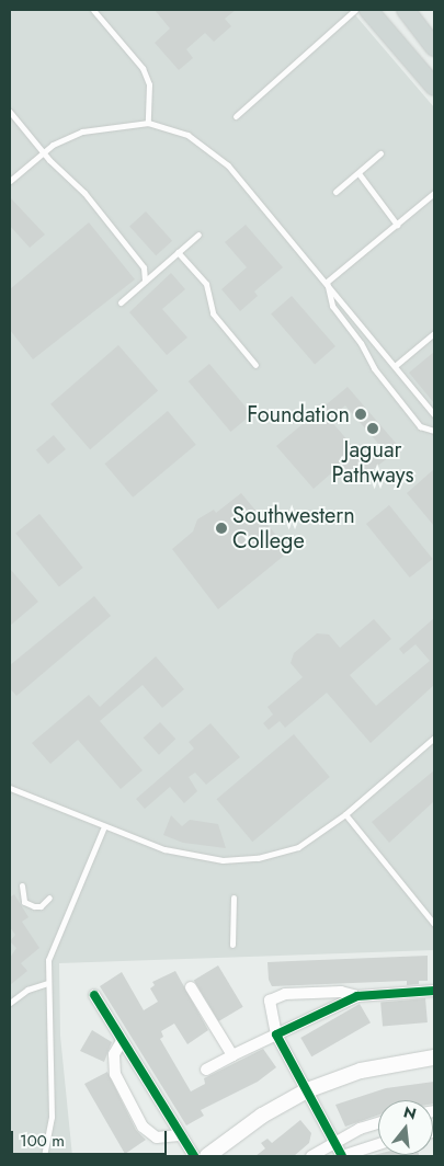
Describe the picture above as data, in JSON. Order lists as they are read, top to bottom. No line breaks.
{"places":["Foundation","Jaguar Pathways","Southwestern College"],"scale_bar":"100 m","north":"top"}
